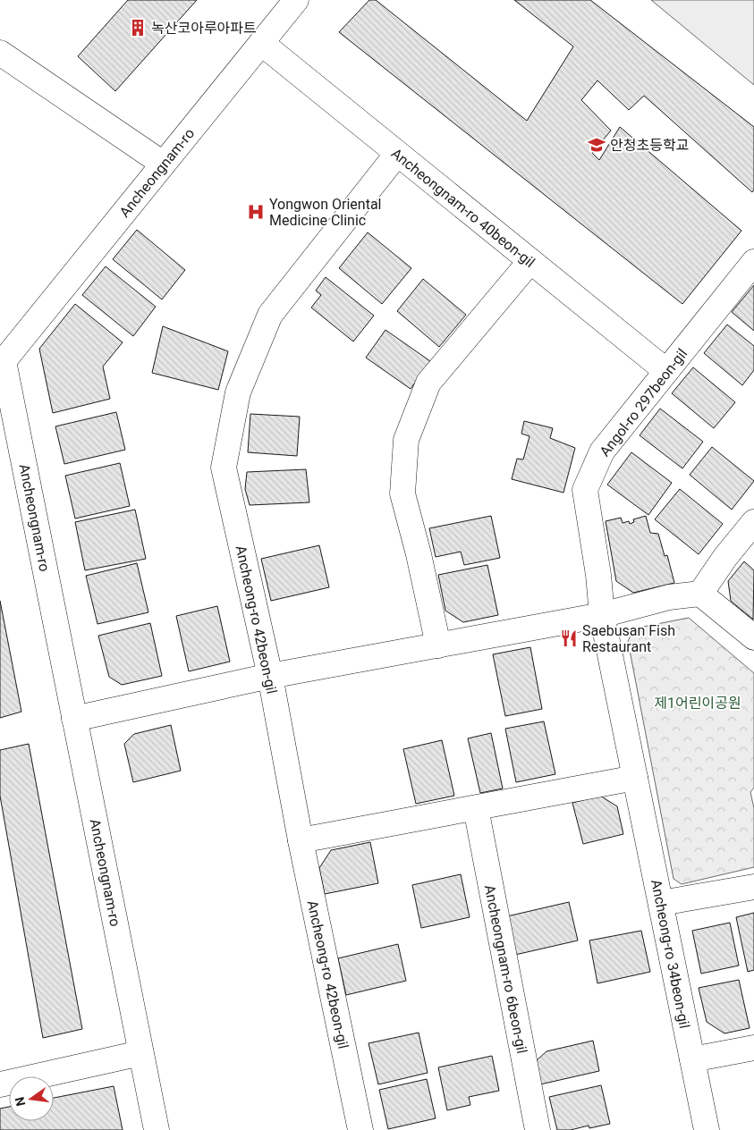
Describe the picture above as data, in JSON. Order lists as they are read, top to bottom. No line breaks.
{"streets":{"street":["Ancheongnam-ro","Ancheongnam-ro 40beon-gil","Angol-ro 297beon-gil","Ancheong-ro 42beon-gil","Ancheong-ro 34beon-gil","Ancheongnam-ro 6beon-gil"]},"crossings":[["Ancheongnam-ro","Ancheongnam-ro 40beon-gil"],["Ancheongnam-ro 40beon-gil","Angol-ro 297beon-gil"],["Ancheongnam-ro 40beon-gil","Ancheong-ro 42beon-gil"],["Angol-ro 297beon-gil","Ancheong-ro 34beon-gil"]],"parks":["제1어린이공원"],"places":{"building":["녹산코아루아파트"],"school or university":["안청초등학교"],"hospital":["Yongwon Oriental Medicine Clinic"],"restaurant":["Saebusan Fish Restaurant"]},"north":"left"}
